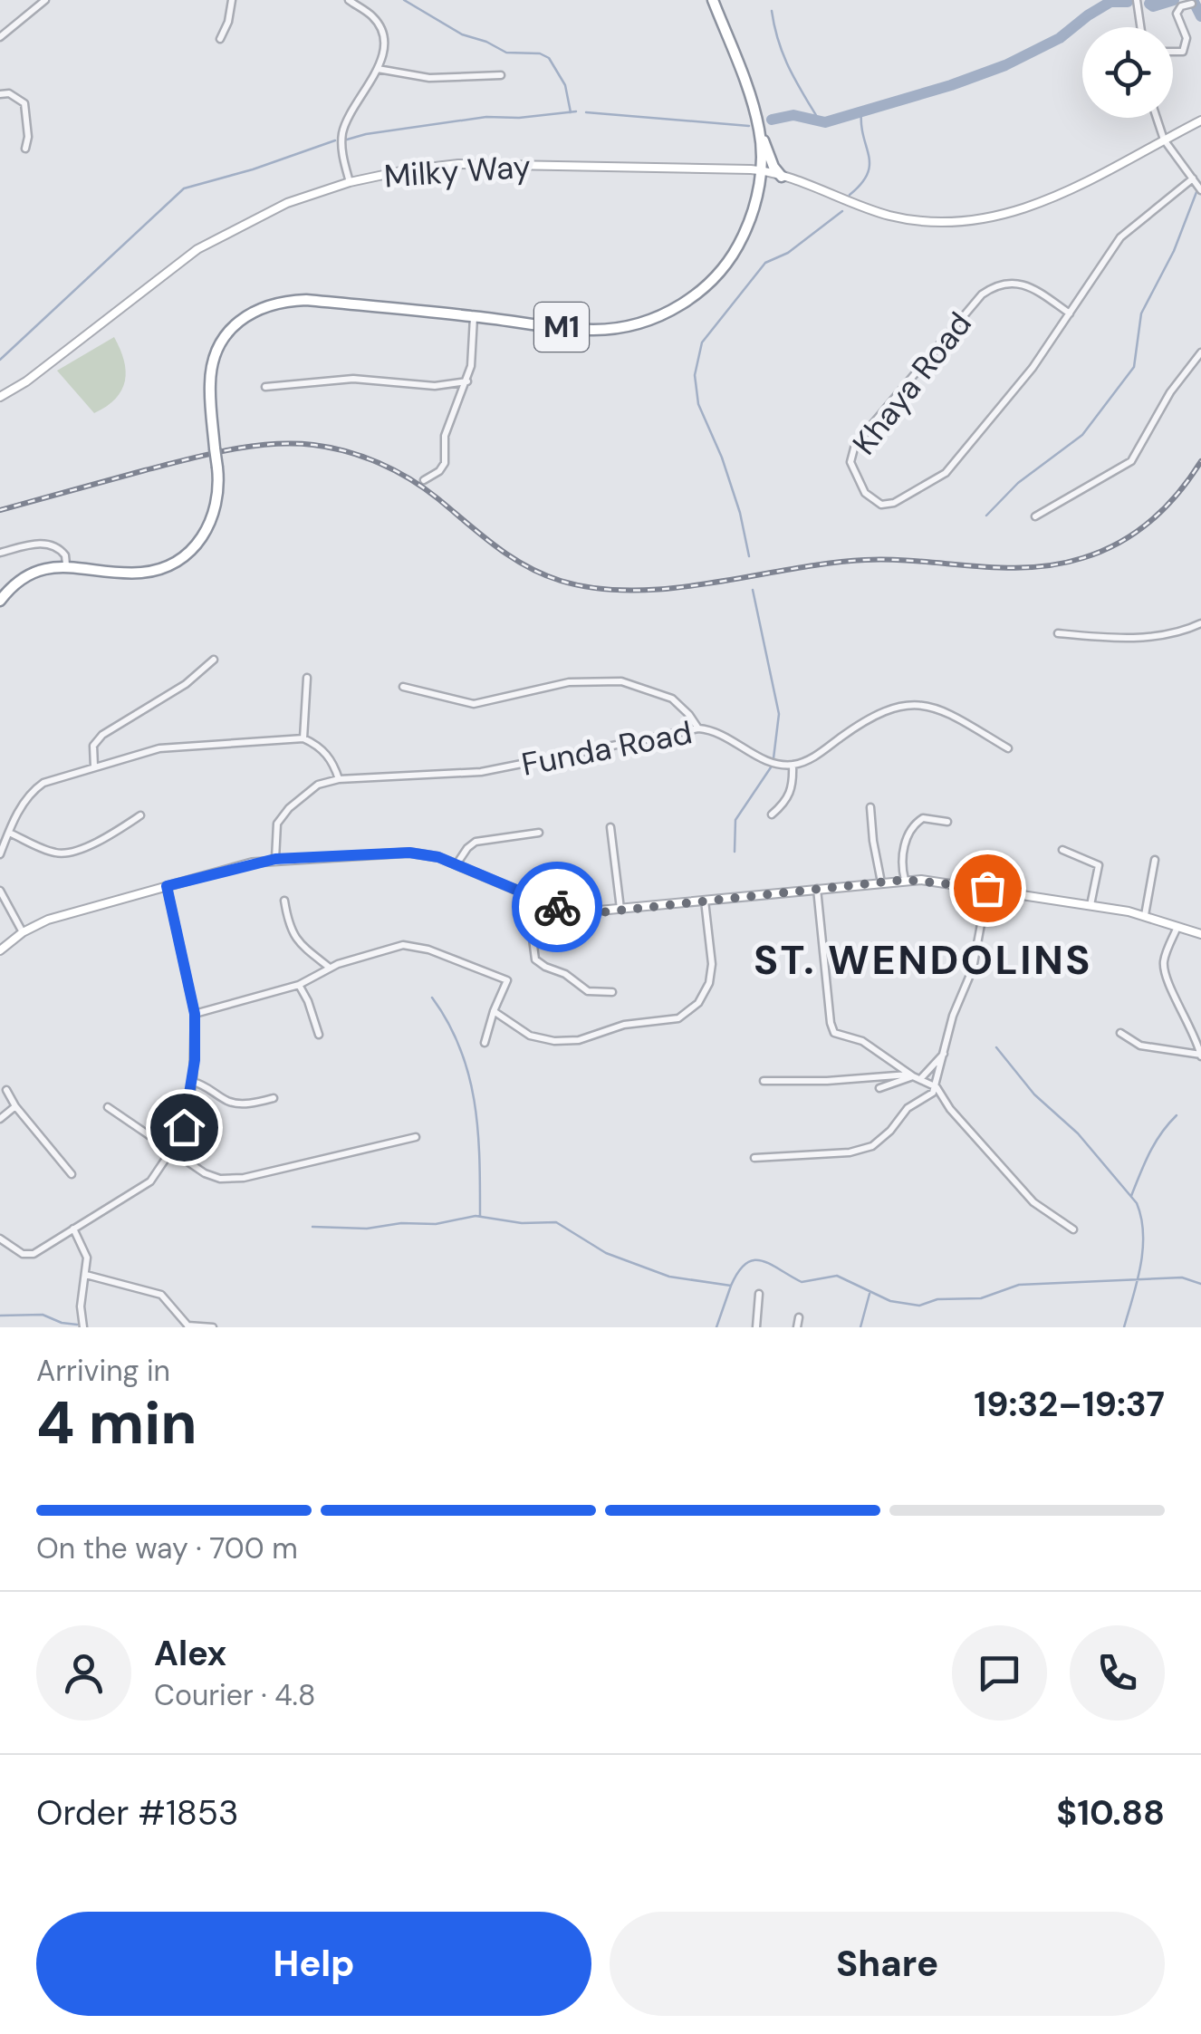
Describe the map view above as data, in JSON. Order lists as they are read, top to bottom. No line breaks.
{"streets":{"highway":["M1"],"street":["Milky Way","Khaya Road","Funda Road"]},"crossings":[["Milky Way","M1"]],"districts":["ST. WENDOLINS"],"page":{"heading":["4 min","Arriving in","19:32–19:37"],"panel":["Alex","Courier · 4.8","Order #1853","$10.88"],"bar":"On the way · 700 m","buttons":["Help","Share"]}}
